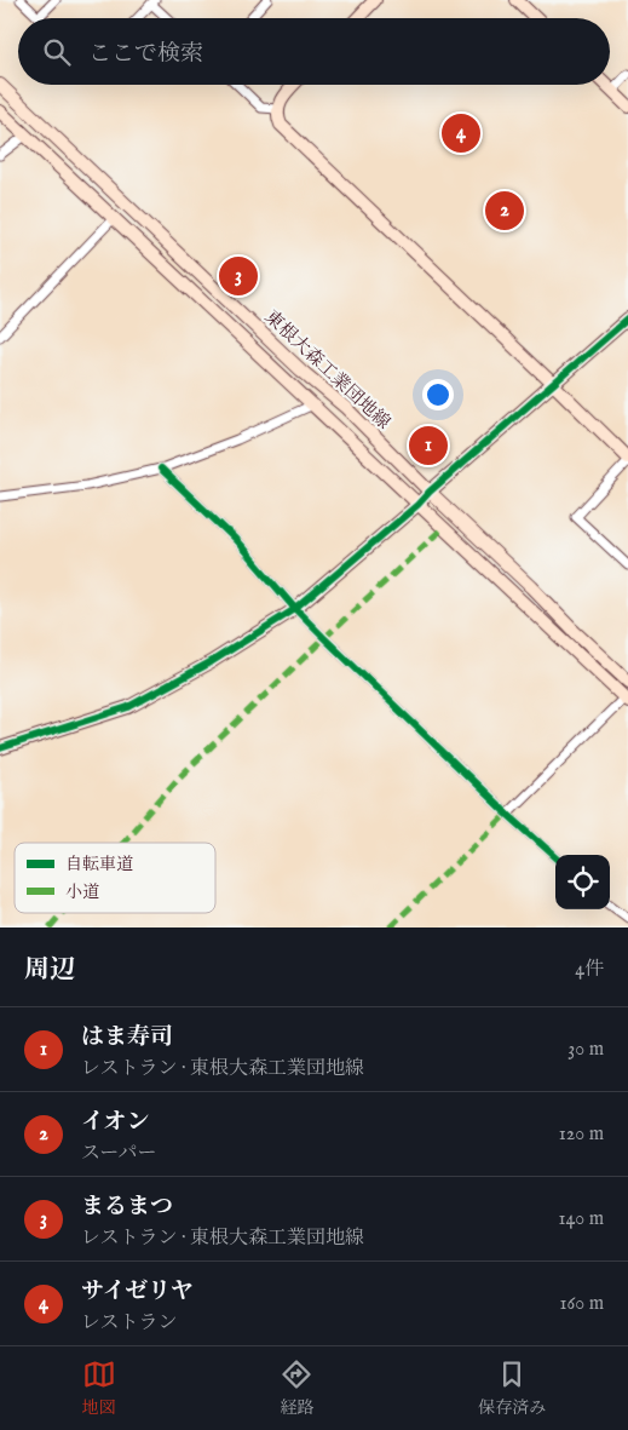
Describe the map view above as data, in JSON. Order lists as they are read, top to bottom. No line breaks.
{"streets":{"main road":["東根大森工業団地線"]},"legend":["自転車道","小道"],"page":{"search":"ここで検索","pins":["4","2","3","1"],"heading":["周辺","4件"],"list":[{"mark":"1","name":"はま寿司","note":"レストラン · 東根大森工業団地線","value":"30 m"},{"mark":"2","name":"イオン","note":"スーパー","value":"120 m"},{"mark":"3","name":"まるまつ","note":"レストラン · 東根大森工業団地線","value":"140 m"},{"mark":"4","name":"サイゼリヤ","note":"レストラン","value":"160 m"}],"nav":["地図","経路","保存済み"]}}
